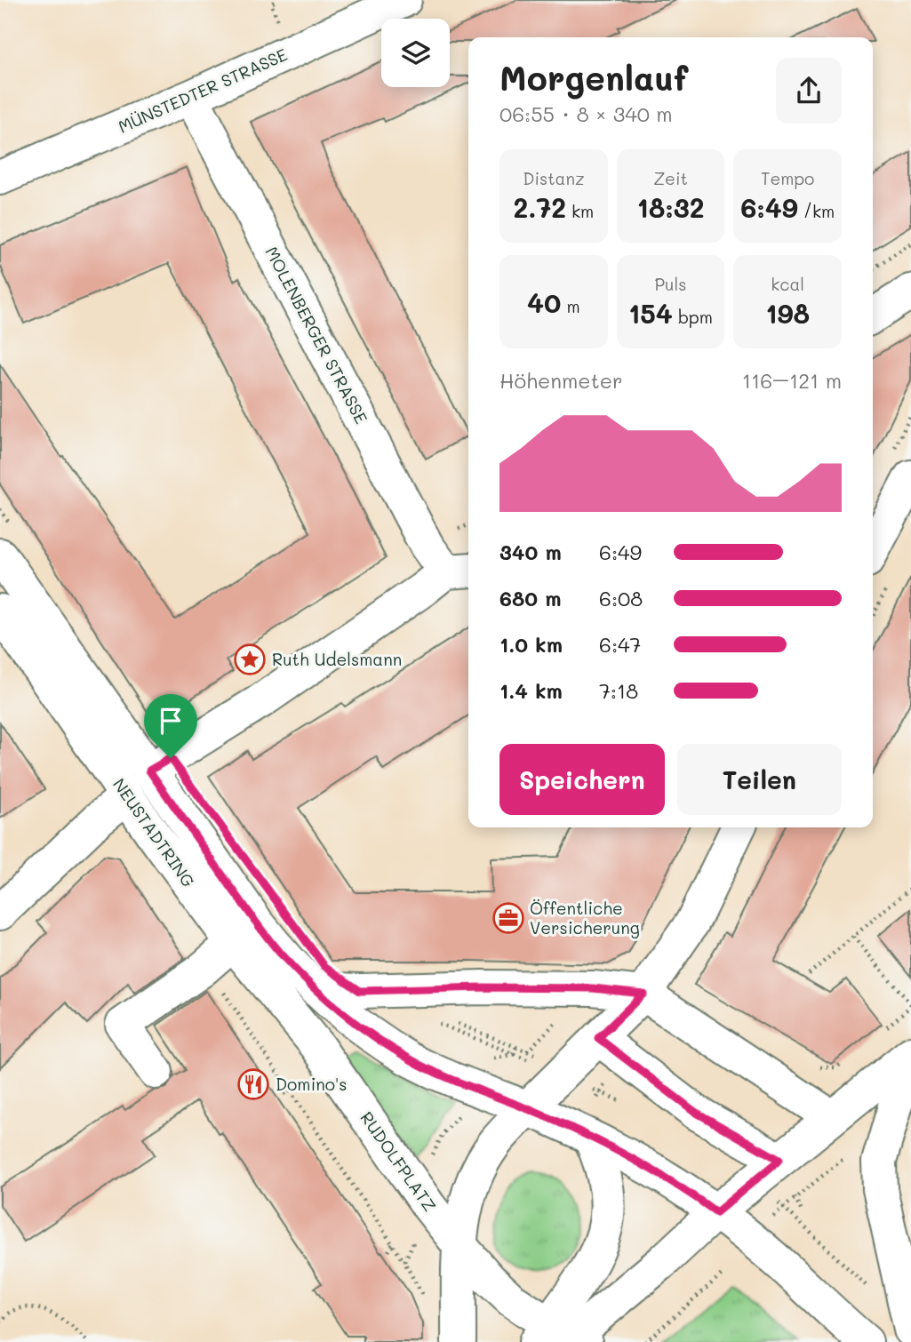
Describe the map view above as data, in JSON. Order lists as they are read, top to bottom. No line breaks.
{"streets":{"street":["MÜNSTEDTER STRASSE","MOLENBERGER STRASSE","NEUSTADTRING","RUDOLFPLATZ"]},"crossings":[["MÜNSTEDTER STRASSE","MOLENBERGER STRASSE"],["NEUSTADTRING","RUDOLFPLATZ"]],"places":{"place":["Ruth Udelsmann"],"office":["Öffentliche Versicherung"],"restaurant":["Domino's"]},"page":{"heading":["Morgenlauf","06:55 · 8 × 340 m"],"stats":[["Distanz","2.72 km"],["Zeit","18:32"],["Tempo","6:49 /km"],["40 m"],["Puls","154 bpm"],["kcal","198"]],"chart":["Höhenmeter","116–121 m"],"list":[{"name":"340 m","note":"6:49"},{"name":"680 m","note":"6:08"},{"name":"1.0 km","note":"6:47"},{"name":"1.4 km","note":"7:18"}],"buttons":["Speichern","Teilen"]}}
